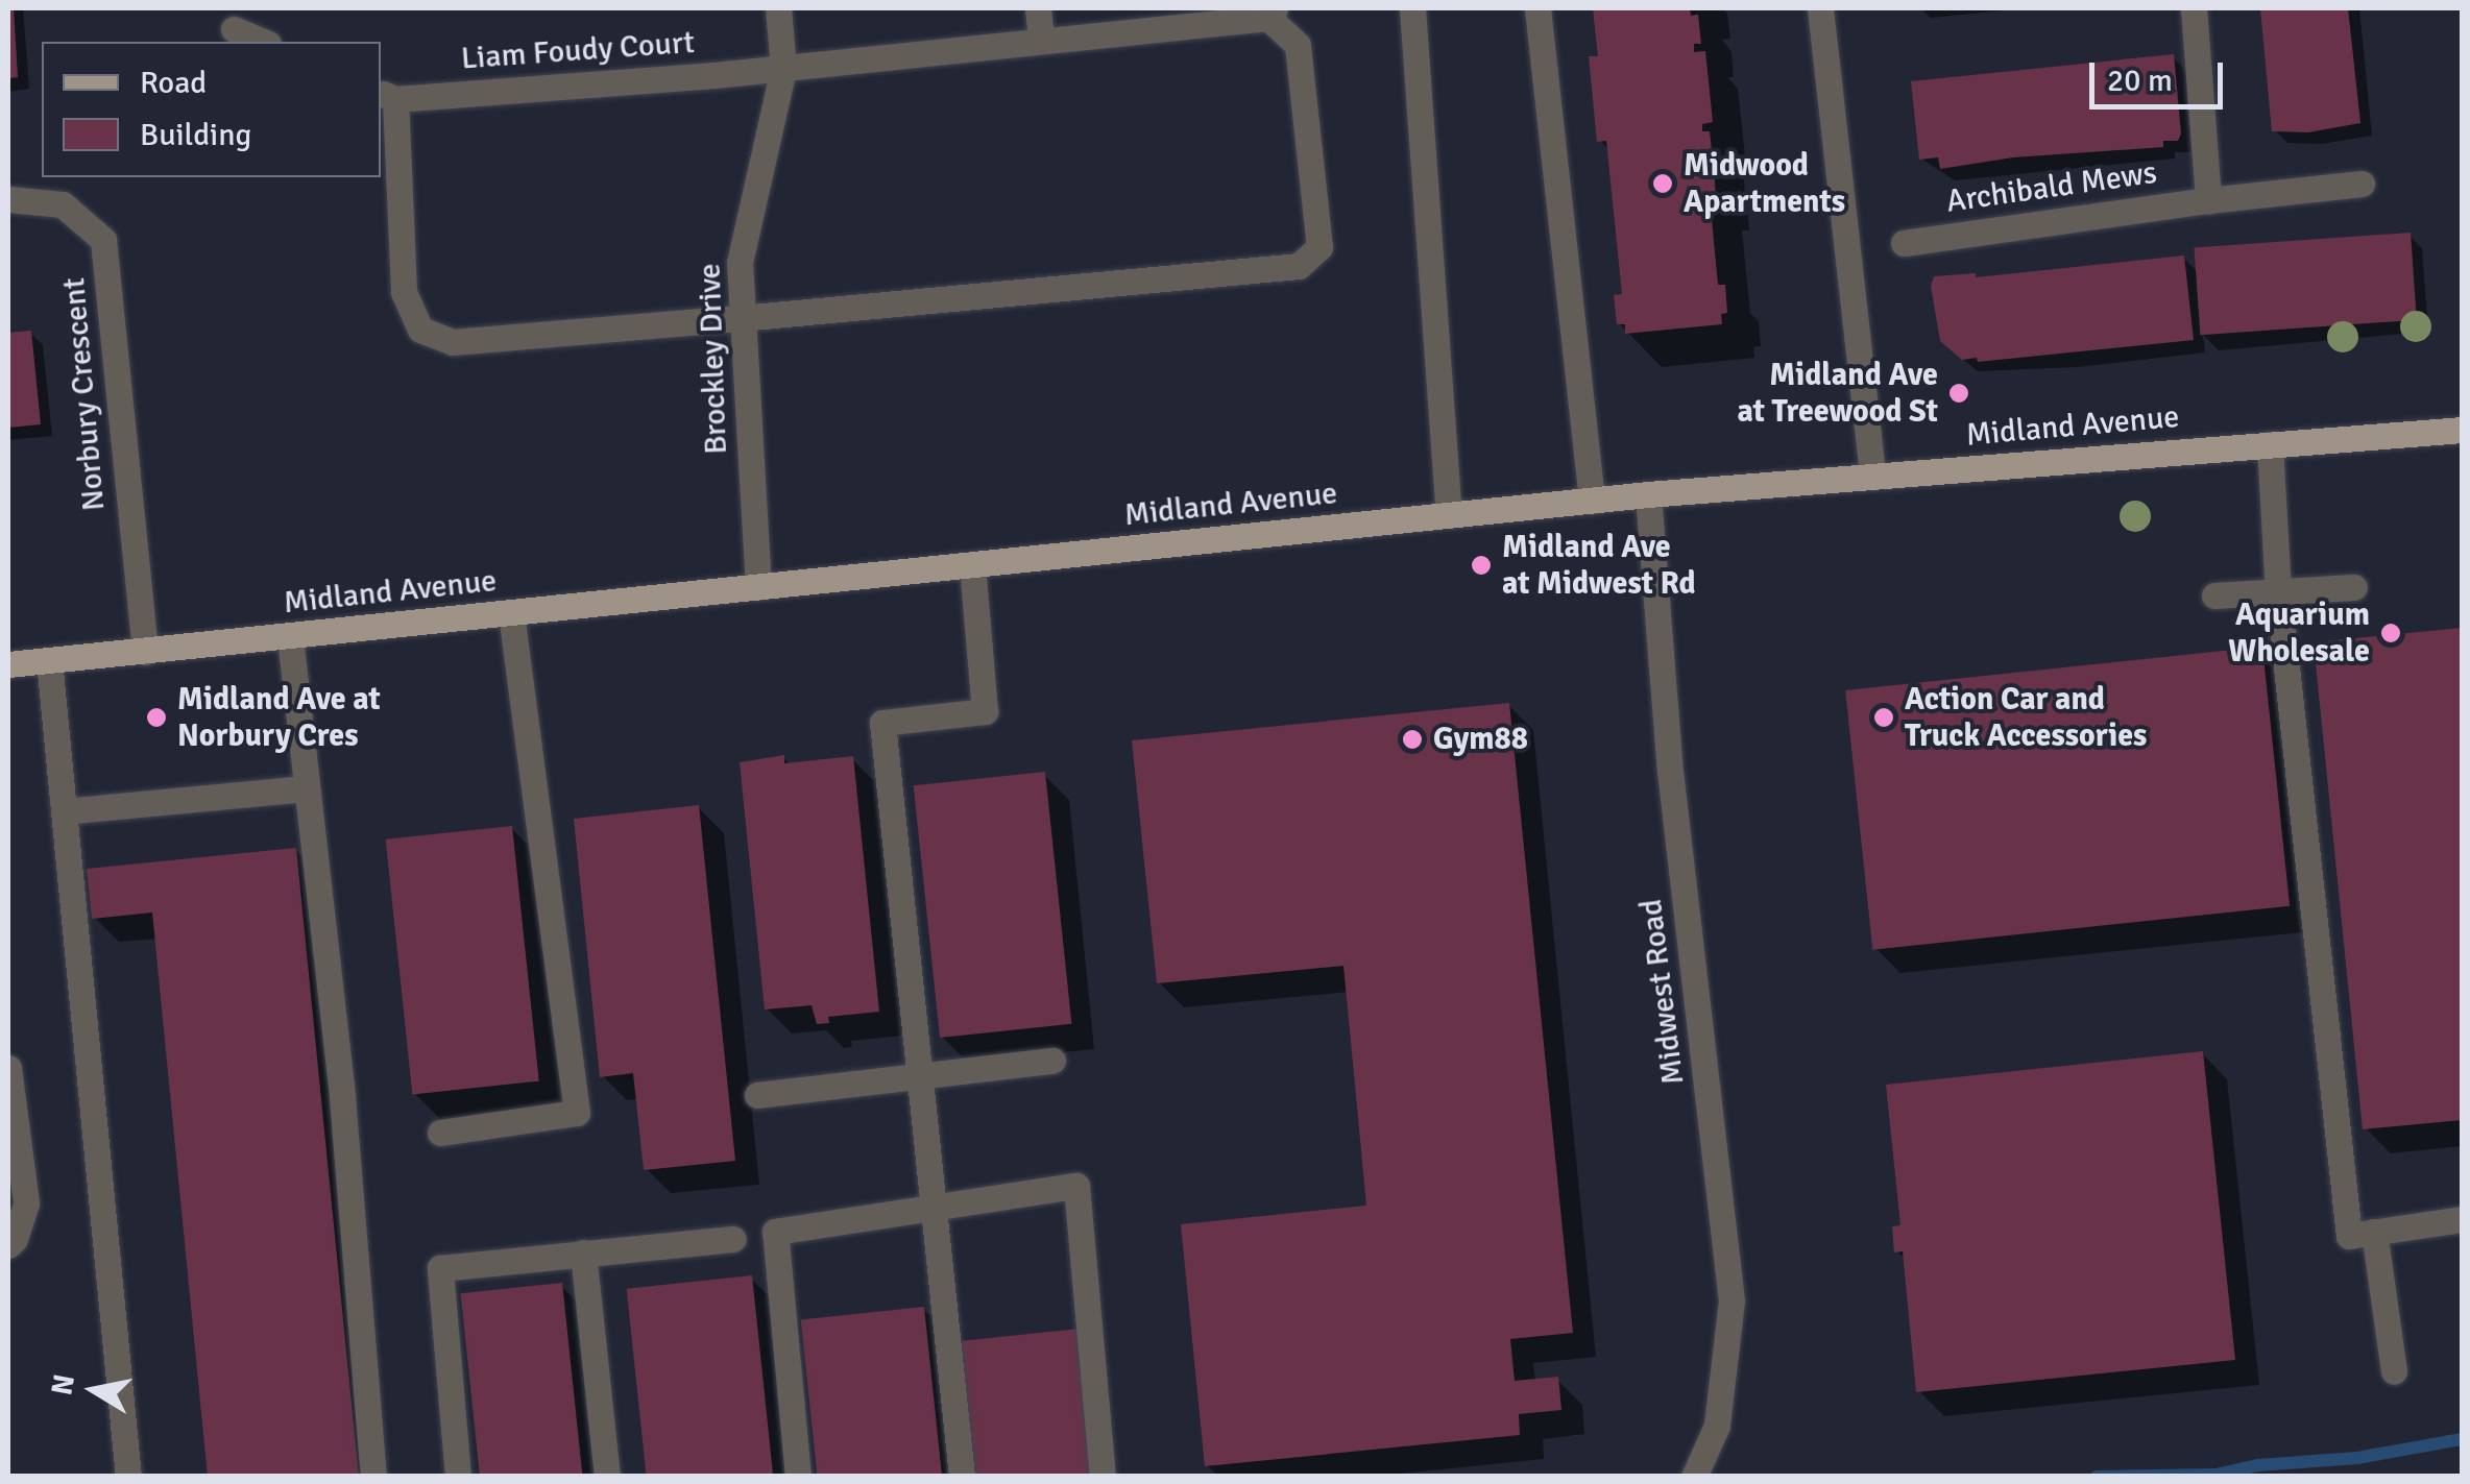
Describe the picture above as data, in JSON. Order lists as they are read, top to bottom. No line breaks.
{"streets":{"main road":["Midland Avenue"],"street":["Liam Foudy Court","Archibald Mews","Brockley Drive","Norbury Crescent","Midwest Road"]},"crossings":[["Liam Foudy Court","Brockley Drive"],["Brockley Drive","Midland Avenue"],["Norbury Crescent","Midland Avenue"],["Midland Avenue","Midwest Road"]],"places":["Midwood Apartments","Midland Ave at Treewood St","Midland Ave at Midwest Rd","Aquarium Wholesale","Midland Ave at Norbury Cres","Action Car and Truck Accessories","Gym88"],"legend":["Road","Building"],"scale_bar":"20 m","north":"left"}
